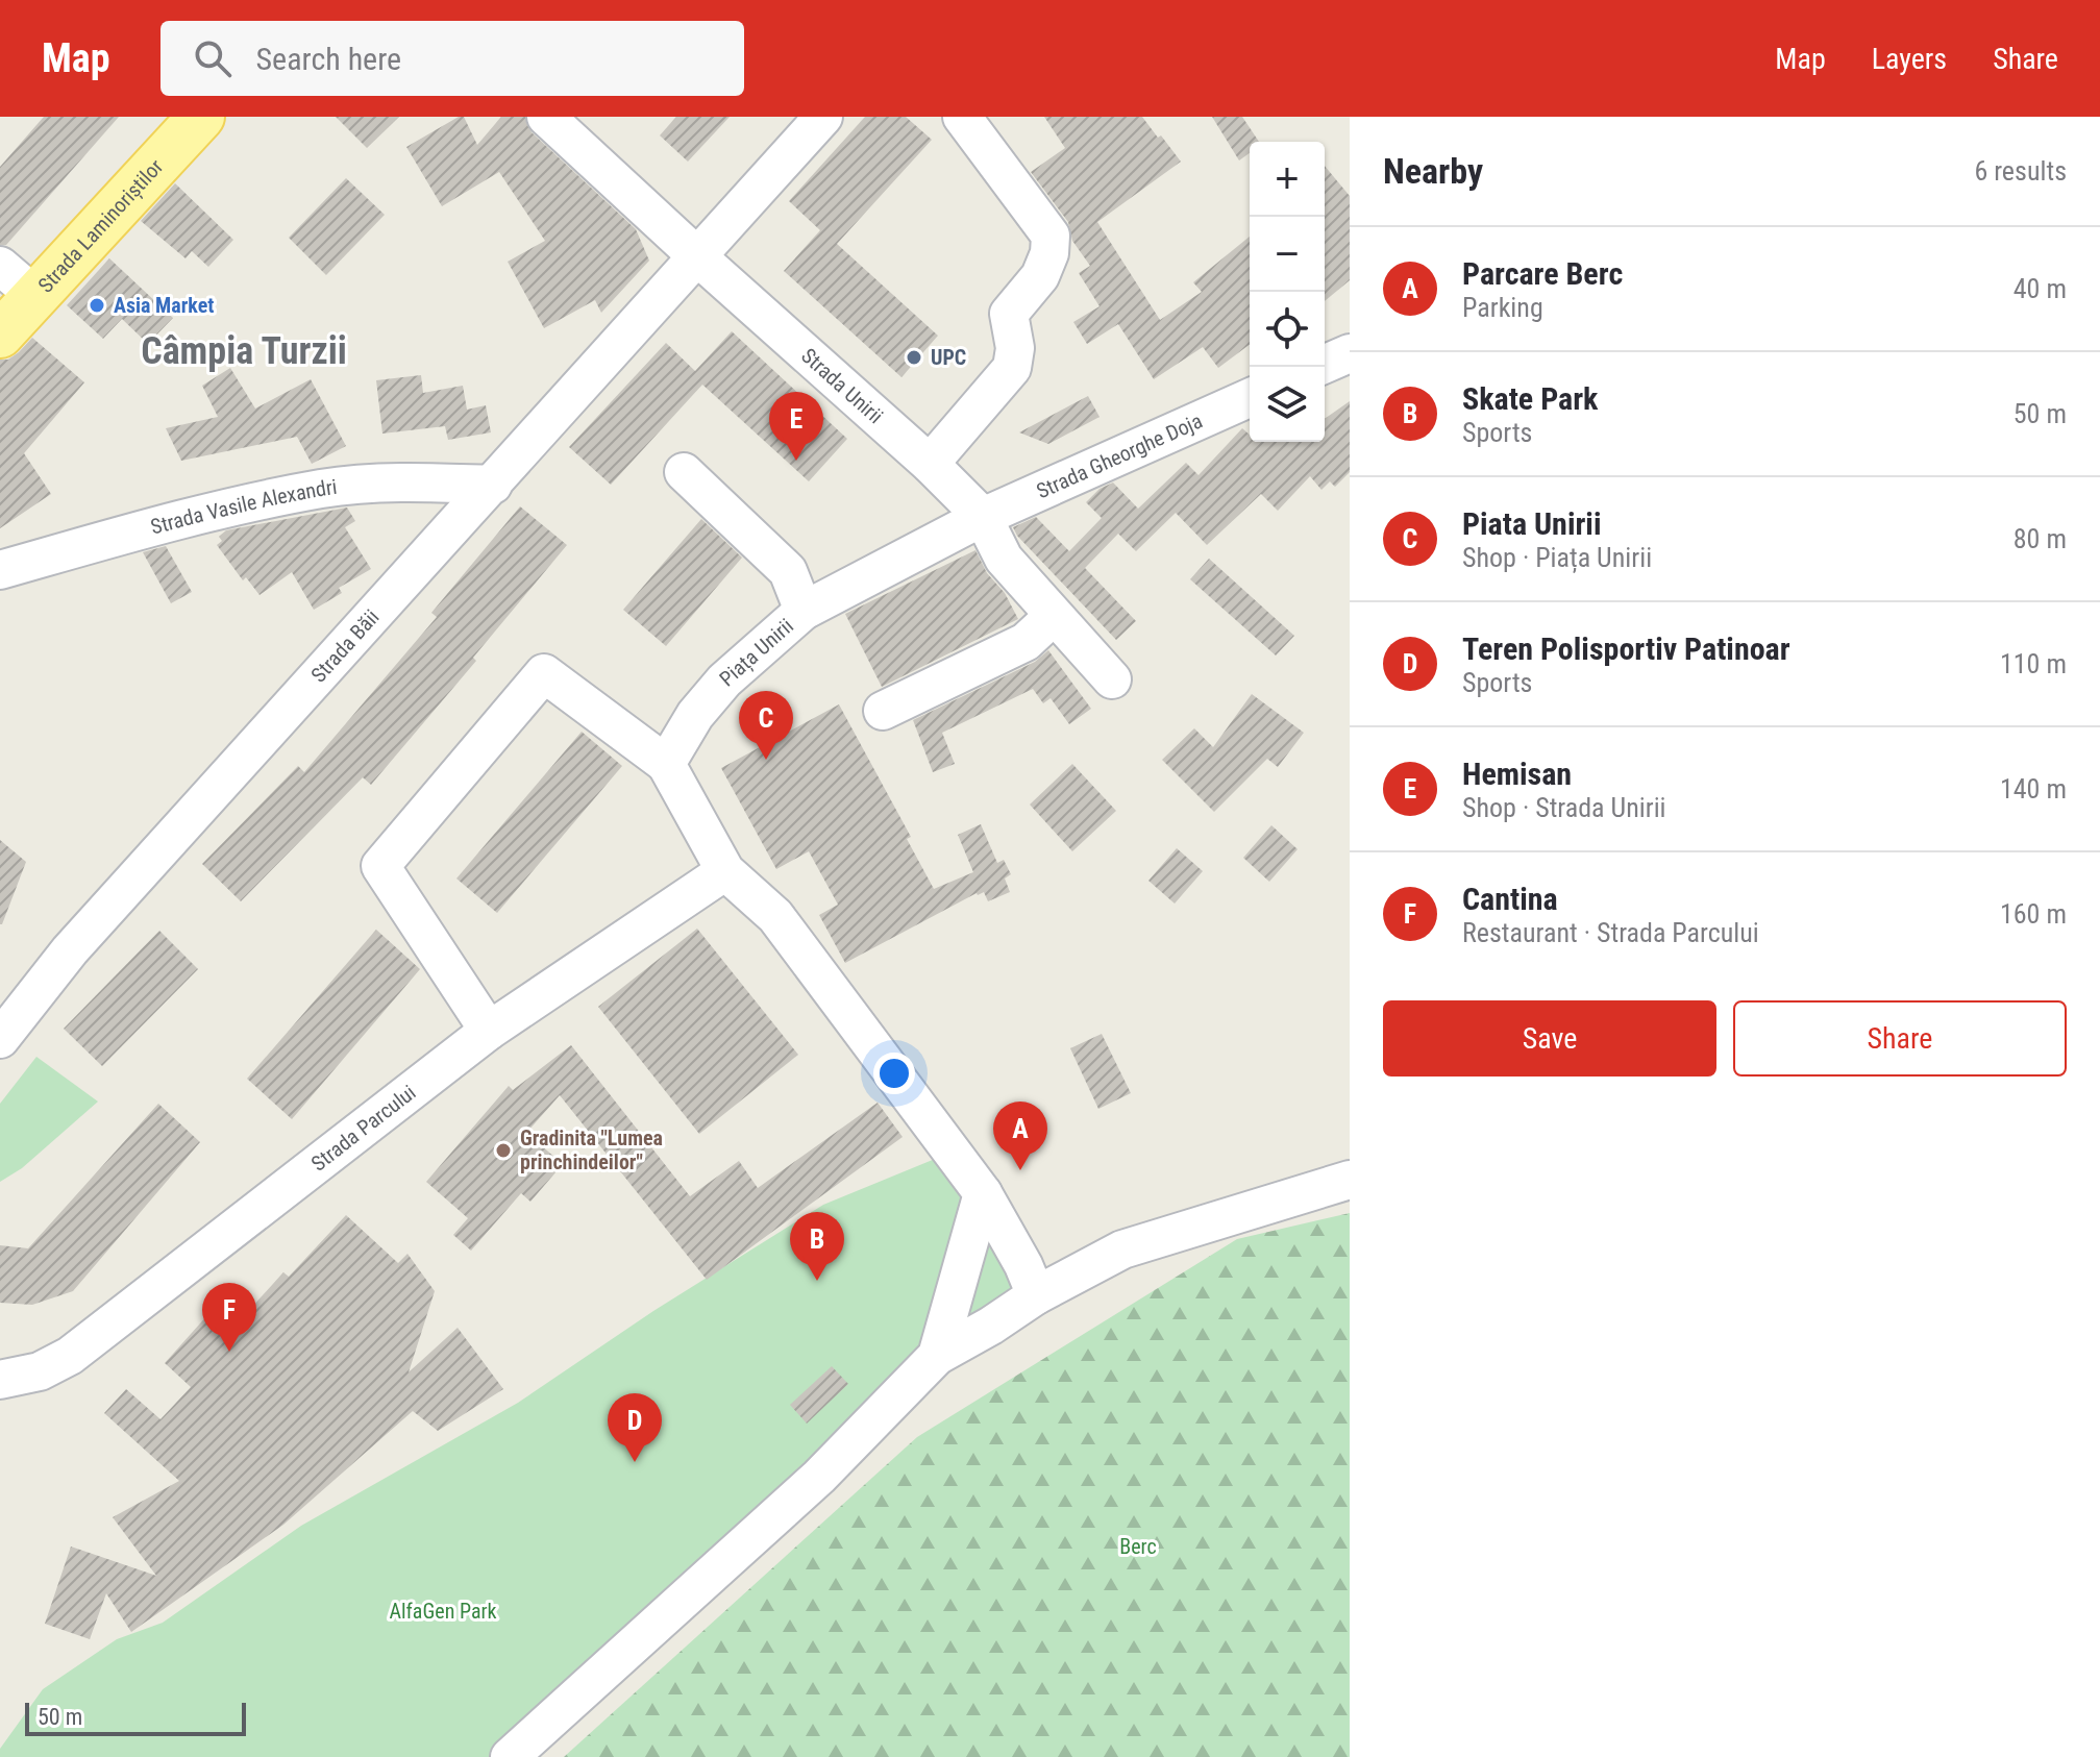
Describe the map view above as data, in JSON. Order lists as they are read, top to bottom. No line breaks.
{"streets":{"main road":["Strada Laminoriștilor"],"street":["Strada Unirii","Strada Gheorghe Doja","Strada Vasile Alexandri","Strada Băii","Piața Unirii","Strada Parcului"]},"crossings":[["Strada Unirii","Strada Gheorghe Doja"],["Strada Unirii","Strada Băii"],["Strada Unirii","Piața Unirii"],["Strada Gheorghe Doja","Piața Unirii"],["Strada Vasile Alexandri","Strada Băii"]],"districts":["Câmpia Turzii"],"parks":["Berc","AlfaGen Park"],"places":["Asia Market","UPC","Gradinita \"Lumea princhindeilor\""],"scale_bar":"50 m","page":{"header":"Map","search":"Search here","nav":["Map","Layers","Share"],"heading":["Nearby","6 results"],"map_buttons":["+","−"],"list":[{"mark":"A","name":"Parcare Berc","note":"Parking","value":"40 m"},{"mark":"B","name":"Skate Park","note":"Sports","value":"50 m"},{"mark":"C","name":"Piata Unirii","note":"Shop · Piața Unirii","value":"80 m"},{"mark":"D","name":"Teren Polisportiv Patinoar","note":"Sports","value":"110 m"},{"mark":"E","name":"Hemisan","note":"Shop · Strada Unirii","value":"140 m"},{"mark":"F","name":"Cantina","note":"Restaurant · Strada Parcului","value":"160 m"}],"pins":["E","C","A","B","F","D"],"buttons":["Save","Share"],"scale":"50 m"}}
